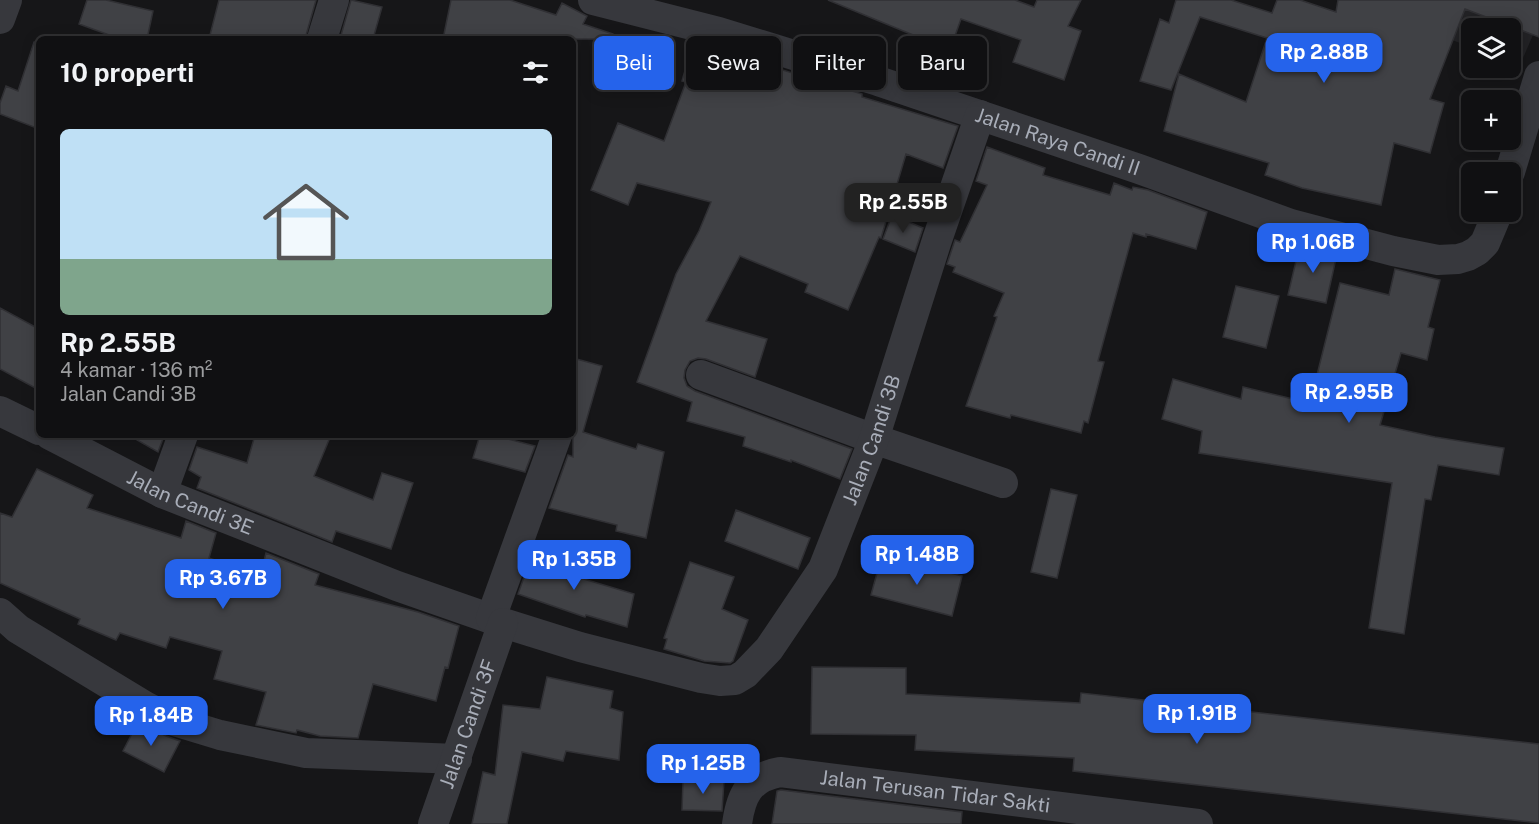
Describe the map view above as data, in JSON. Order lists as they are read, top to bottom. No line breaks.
{"streets":{"street":["Jalan Raya Candi II","Jalan Candi 3B","Jalan Candi 3E","Jalan Candi 3F","Jalan Terusan Tidar Sakti"]},"crossings":[["Jalan Raya Candi II","Jalan Candi 3B"],["Jalan Candi 3B","Jalan Candi 3E"],["Jalan Candi 3B","Jalan Candi 3F"],["Jalan Candi 3E","Jalan Candi 3F"]],"page":{"map_buttons":["+","−"],"price":["Rp 2.88B","Rp 2.55B","Rp 1.06B","Rp 2.95B","Rp 1.48B","Rp 1.35B","Rp 3.67B","Rp 1.91B","Rp 1.84B","Rp 1.25B"],"chip":["Beli","Sewa","Filter","Baru"],"heading":"10 properti","list":[{"name":"Rp 2.55B","note":"4 kamar · 136 m² · Jalan Candi 3B"}]}}
